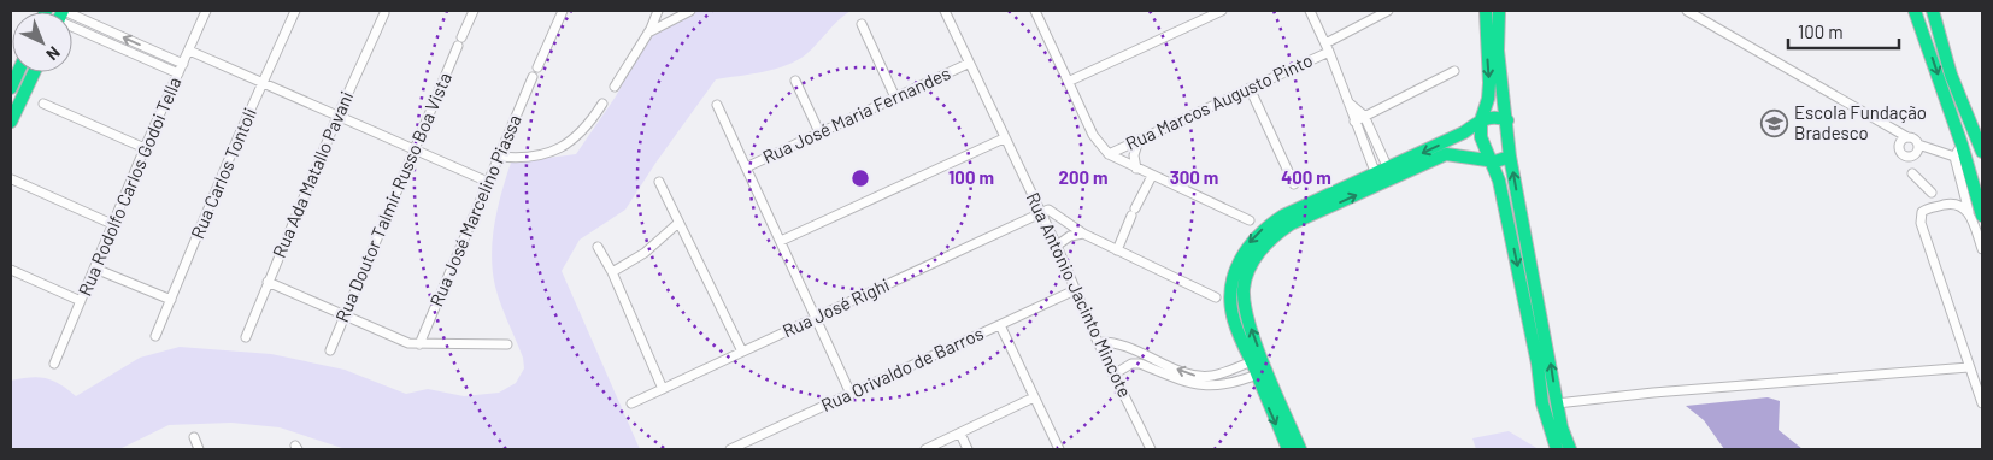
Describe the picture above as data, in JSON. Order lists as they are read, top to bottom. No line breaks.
{"streets":{"street":["Rua Marcos Augusto Pinto","Rua José Maria Fernandes","Rua Carlos Tontoli","Rua Ada Matallo Pavani","Rua Rodolfo Carlos Godoi Tella","Rua Doutor Talmir Russo Boa Vista","Rua José Marcelino Piassa","Rua Antonio Jacinto Mincote","Rua José Righi","Rua Orivaldo de Barros"]},"crossings":[["Rua José Maria Fernandes","Rua Antonio Jacinto Mincote"],["Rua Antonio Jacinto Mincote","Rua José Righi"],["Rua Antonio Jacinto Mincote","Rua Orivaldo de Barros"]],"places":{"school or university":["Escola Fundação Bradesco"]},"scale_bar":"100 m","north":"bottom right","rings":["100 m","200 m","300 m","400 m"]}
